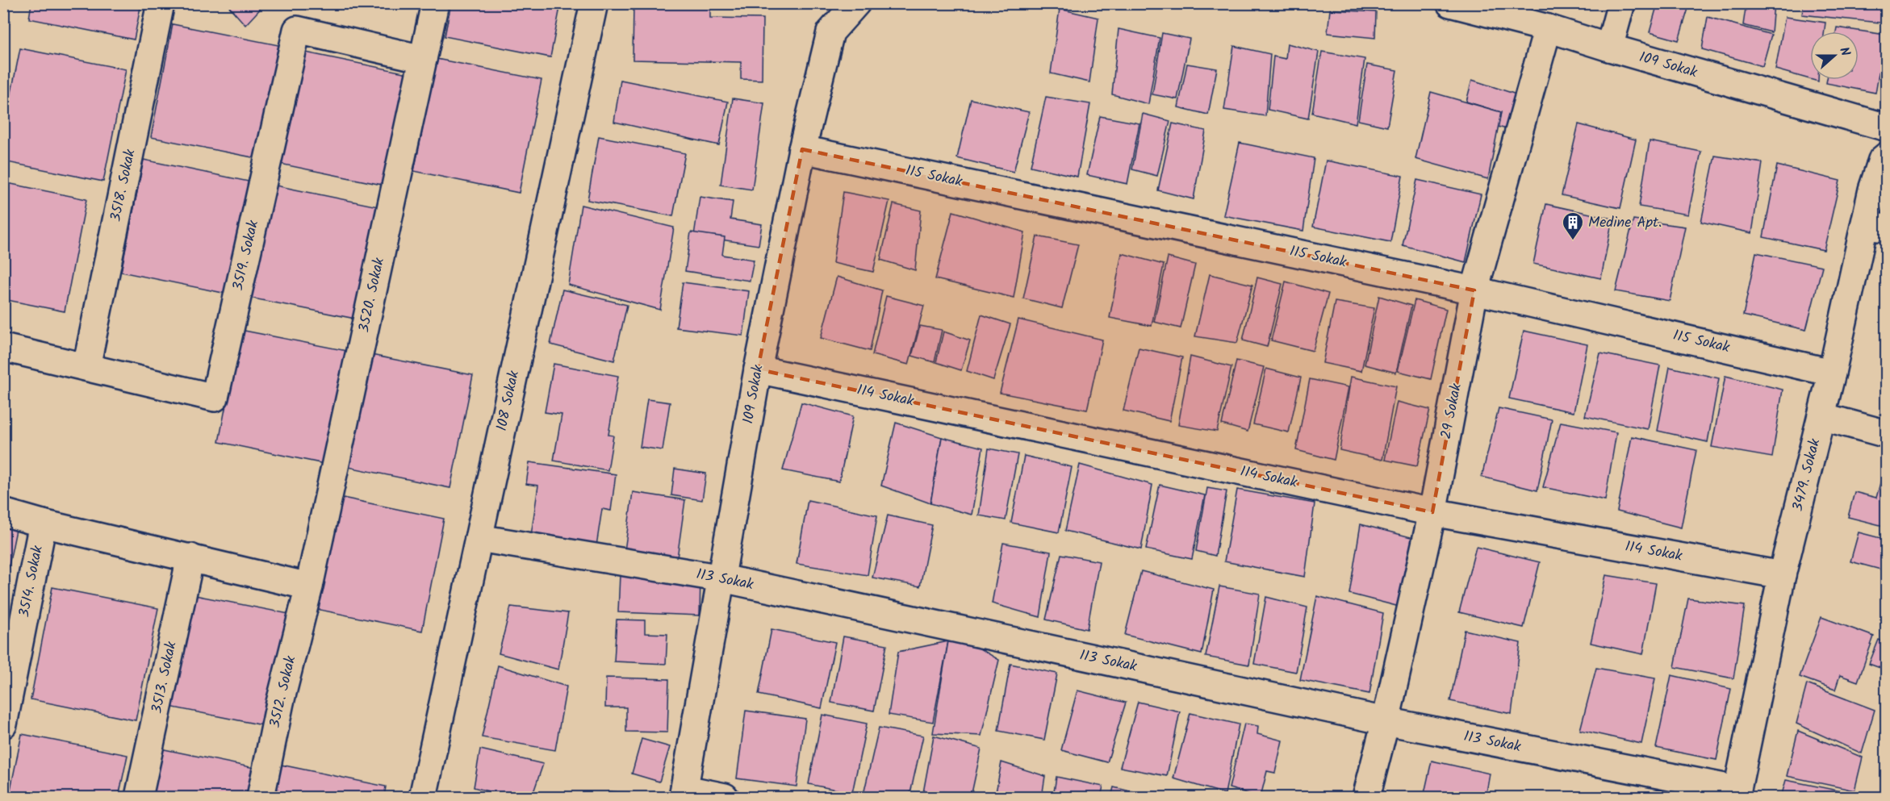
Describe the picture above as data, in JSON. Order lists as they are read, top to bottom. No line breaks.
{"streets":{"street":["109 Sokak","115 Sokak","3518. Sokak","3519. Sokak","3520. Sokak","114 Sokak","108 Sokak","29 Sokak","3479. Sokak","113 Sokak","3514. Sokak","3513. Sokak","3512. Sokak"]},"crossings":[["109 Sokak","115 Sokak"],["109 Sokak","114 Sokak"],["109 Sokak","29 Sokak"],["109 Sokak","113 Sokak"],["115 Sokak","29 Sokak"],["115 Sokak","3479. Sokak"],["3518. Sokak","3519. Sokak"],["3519. Sokak","3520. Sokak"],["3520. Sokak","3512. Sokak"],["114 Sokak","29 Sokak"],["114 Sokak","3479. Sokak"],["108 Sokak","113 Sokak"],["29 Sokak","113 Sokak"],["3479. Sokak","113 Sokak"]],"places":{"building":["Medine Apt."]},"north":"right"}
